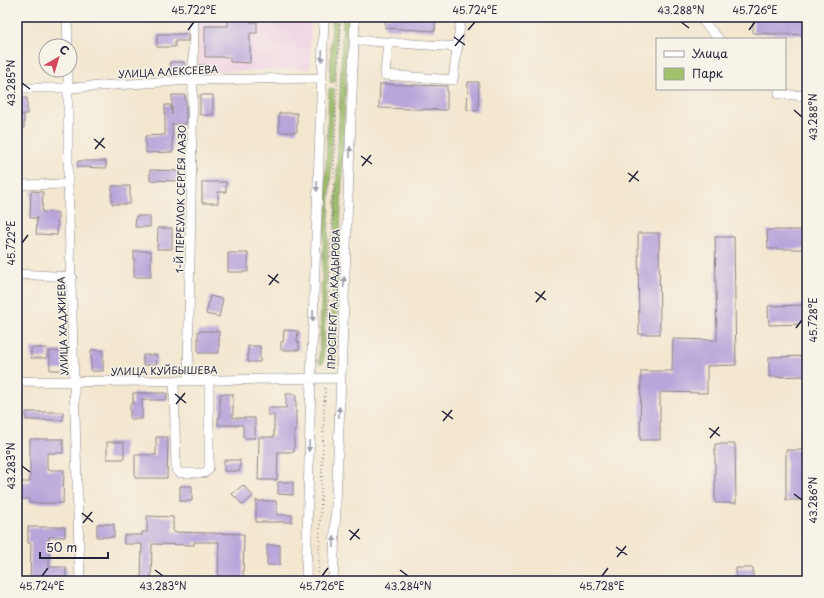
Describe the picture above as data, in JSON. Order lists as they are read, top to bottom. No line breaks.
{"streets":{"street":["УЛИЦА АЛЕКСЕЕВА","1-Й ПЕРЕУЛОК СЕРГЕЯ ЛАЗО","ПРОСПЕКТ А.А.КАДЫРОВА","УЛИЦА ХАДЖИЕВА","УЛИЦА КУЙБЫШЕВА"]},"crossings":[["УЛИЦА АЛЕКСЕЕВА","1-Й ПЕРЕУЛОК СЕРГЕЯ ЛАЗО"],["УЛИЦА АЛЕКСЕЕВА","ПРОСПЕКТ А.А.КАДЫРОВА"],["УЛИЦА АЛЕКСЕЕВА","УЛИЦА ХАДЖИЕВА"],["1-Й ПЕРЕУЛОК СЕРГЕЯ ЛАЗО","УЛИЦА КУЙБЫШЕВА"],["ПРОСПЕКТ А.А.КАДЫРОВА","УЛИЦА КУЙБЫШЕВА"],["УЛИЦА ХАДЖИЕВА","УЛИЦА КУЙБЫШЕВА"]],"legend":["Улица","Парк"],"scale_bar":"50 m","north":"top right","coordinates":["45.722°E","45.724°E","43.288°N","45.726°E","43.285°N","45.728°E","43.283°N","43.286°N","43.284°N"]}
